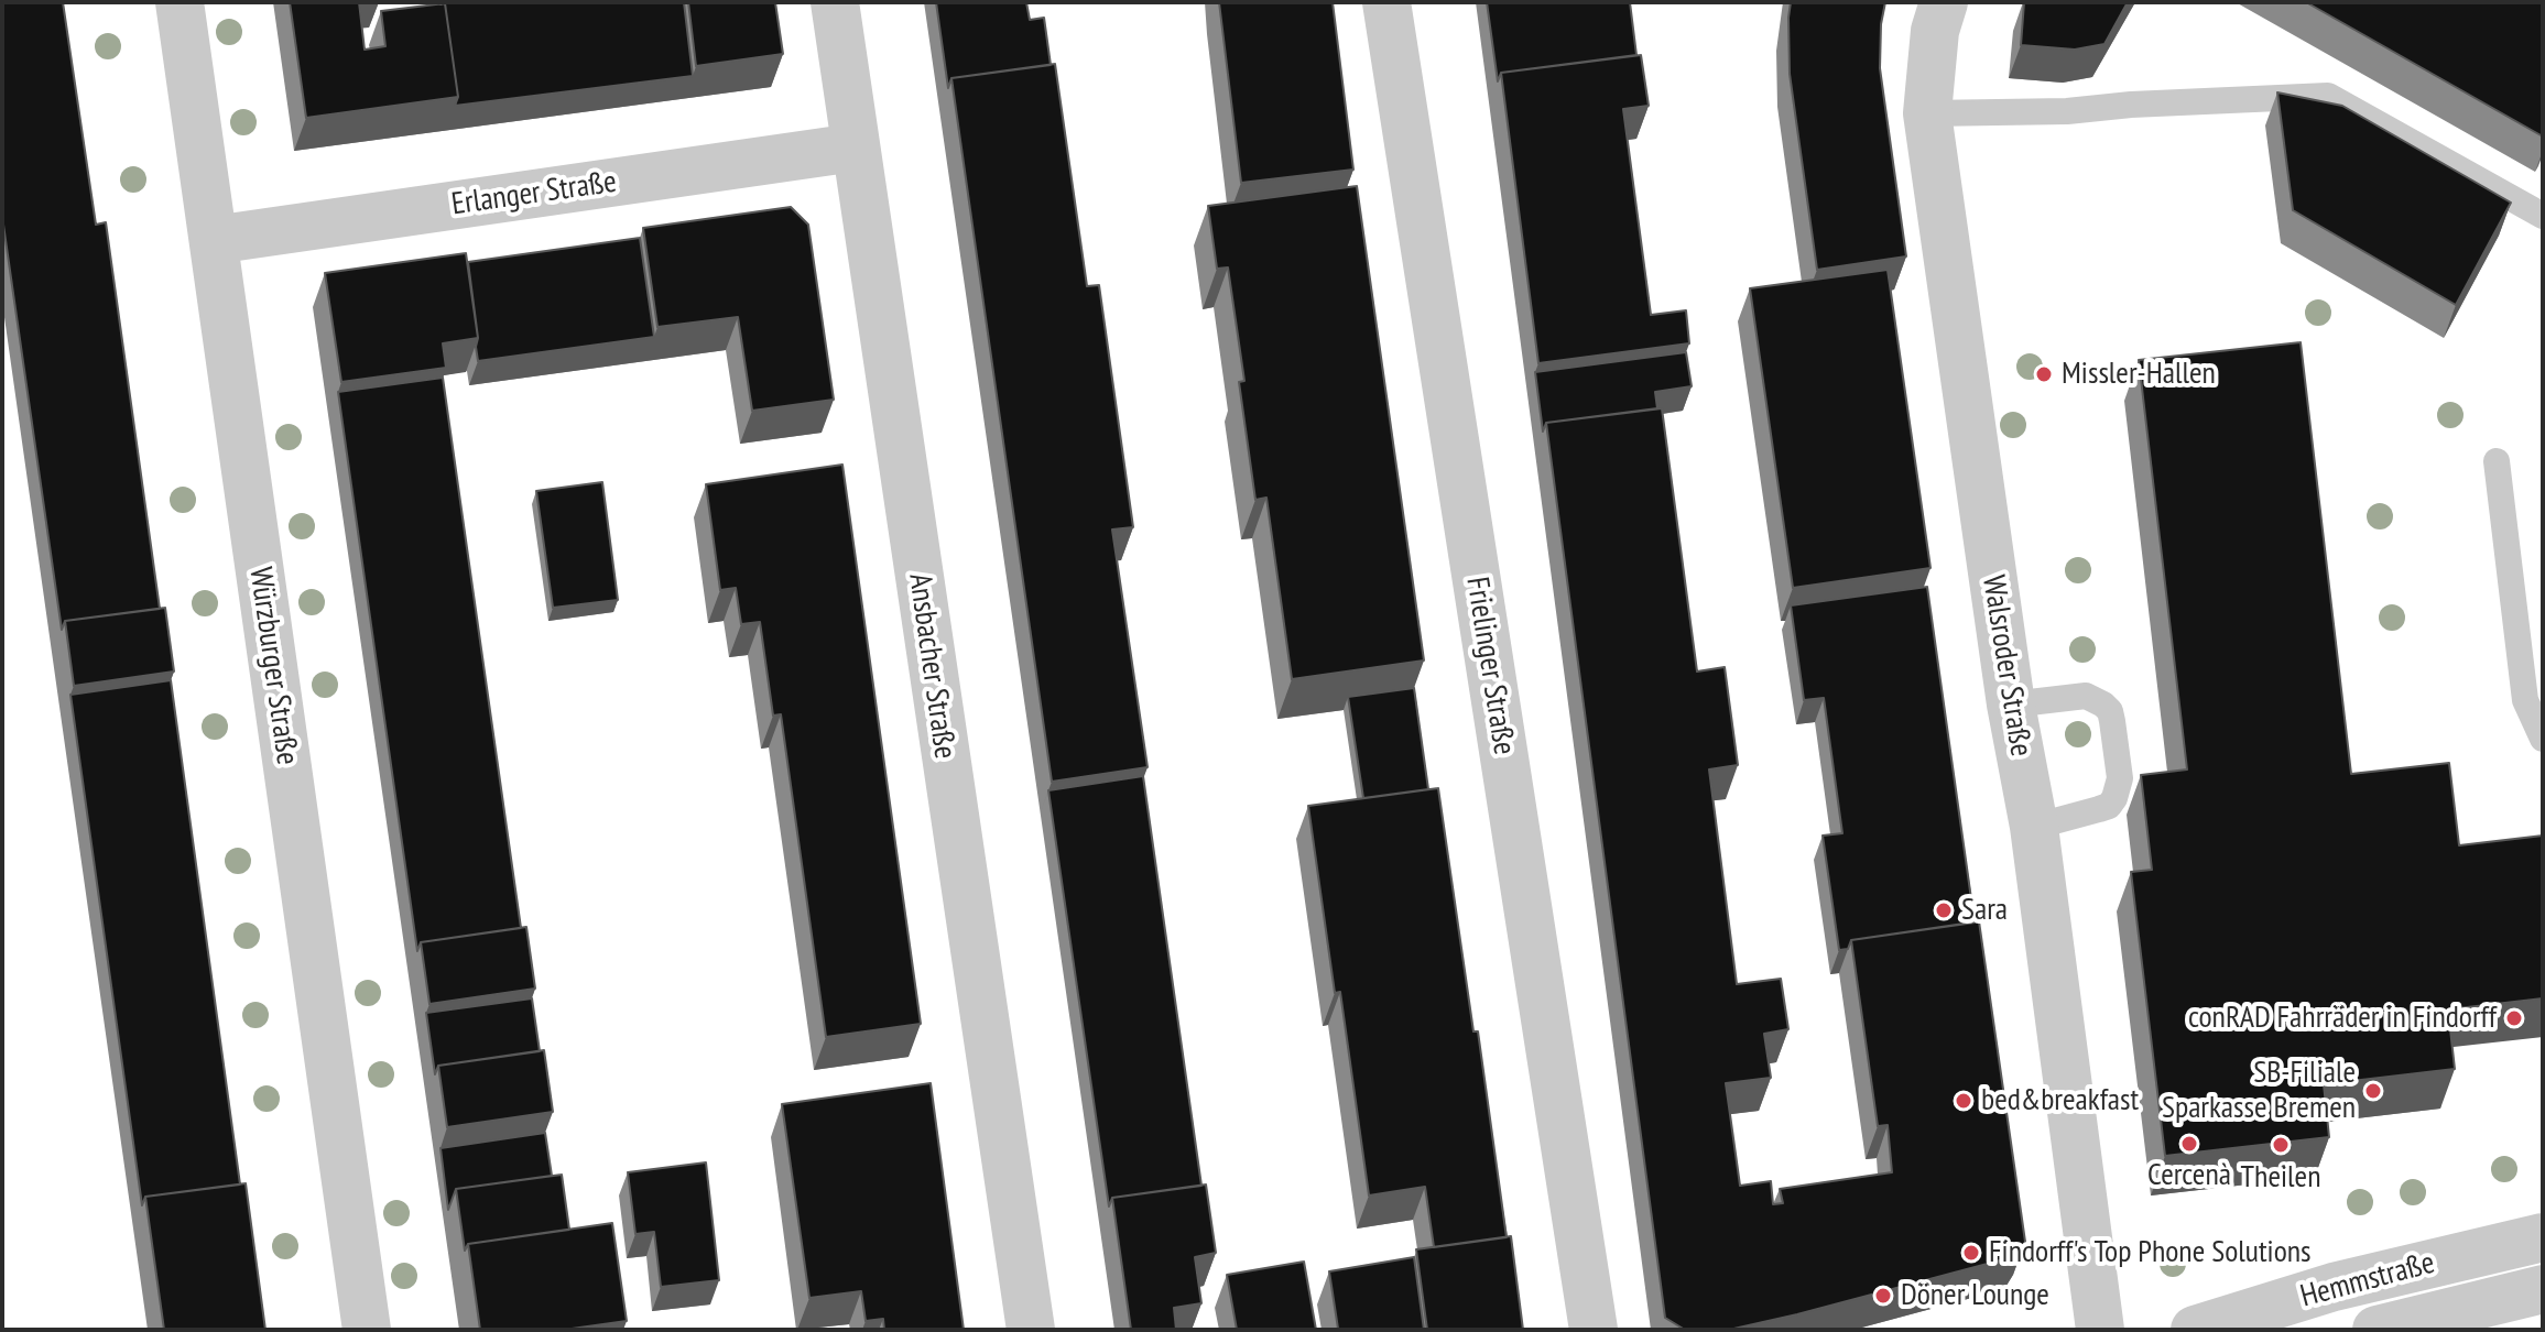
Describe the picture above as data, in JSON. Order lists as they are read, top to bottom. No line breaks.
{"streets":{"street":["Erlanger Straße","Würzburger Straße","Ansbacher Straße","Frielinger Straße","Walsroder Straße","Hemmstraße"]},"crossings":[["Erlanger Straße","Würzburger Straße"],["Erlanger Straße","Ansbacher Straße"]],"places":["Missler-Hallen","Sara","conRAD Fahrräder in Findorff","SB-Filiale Sparkasse Bremen","bed&breakfast","Cercenà","Theilen","Findorff's Top Phone Solutions","Döner Lounge"]}
